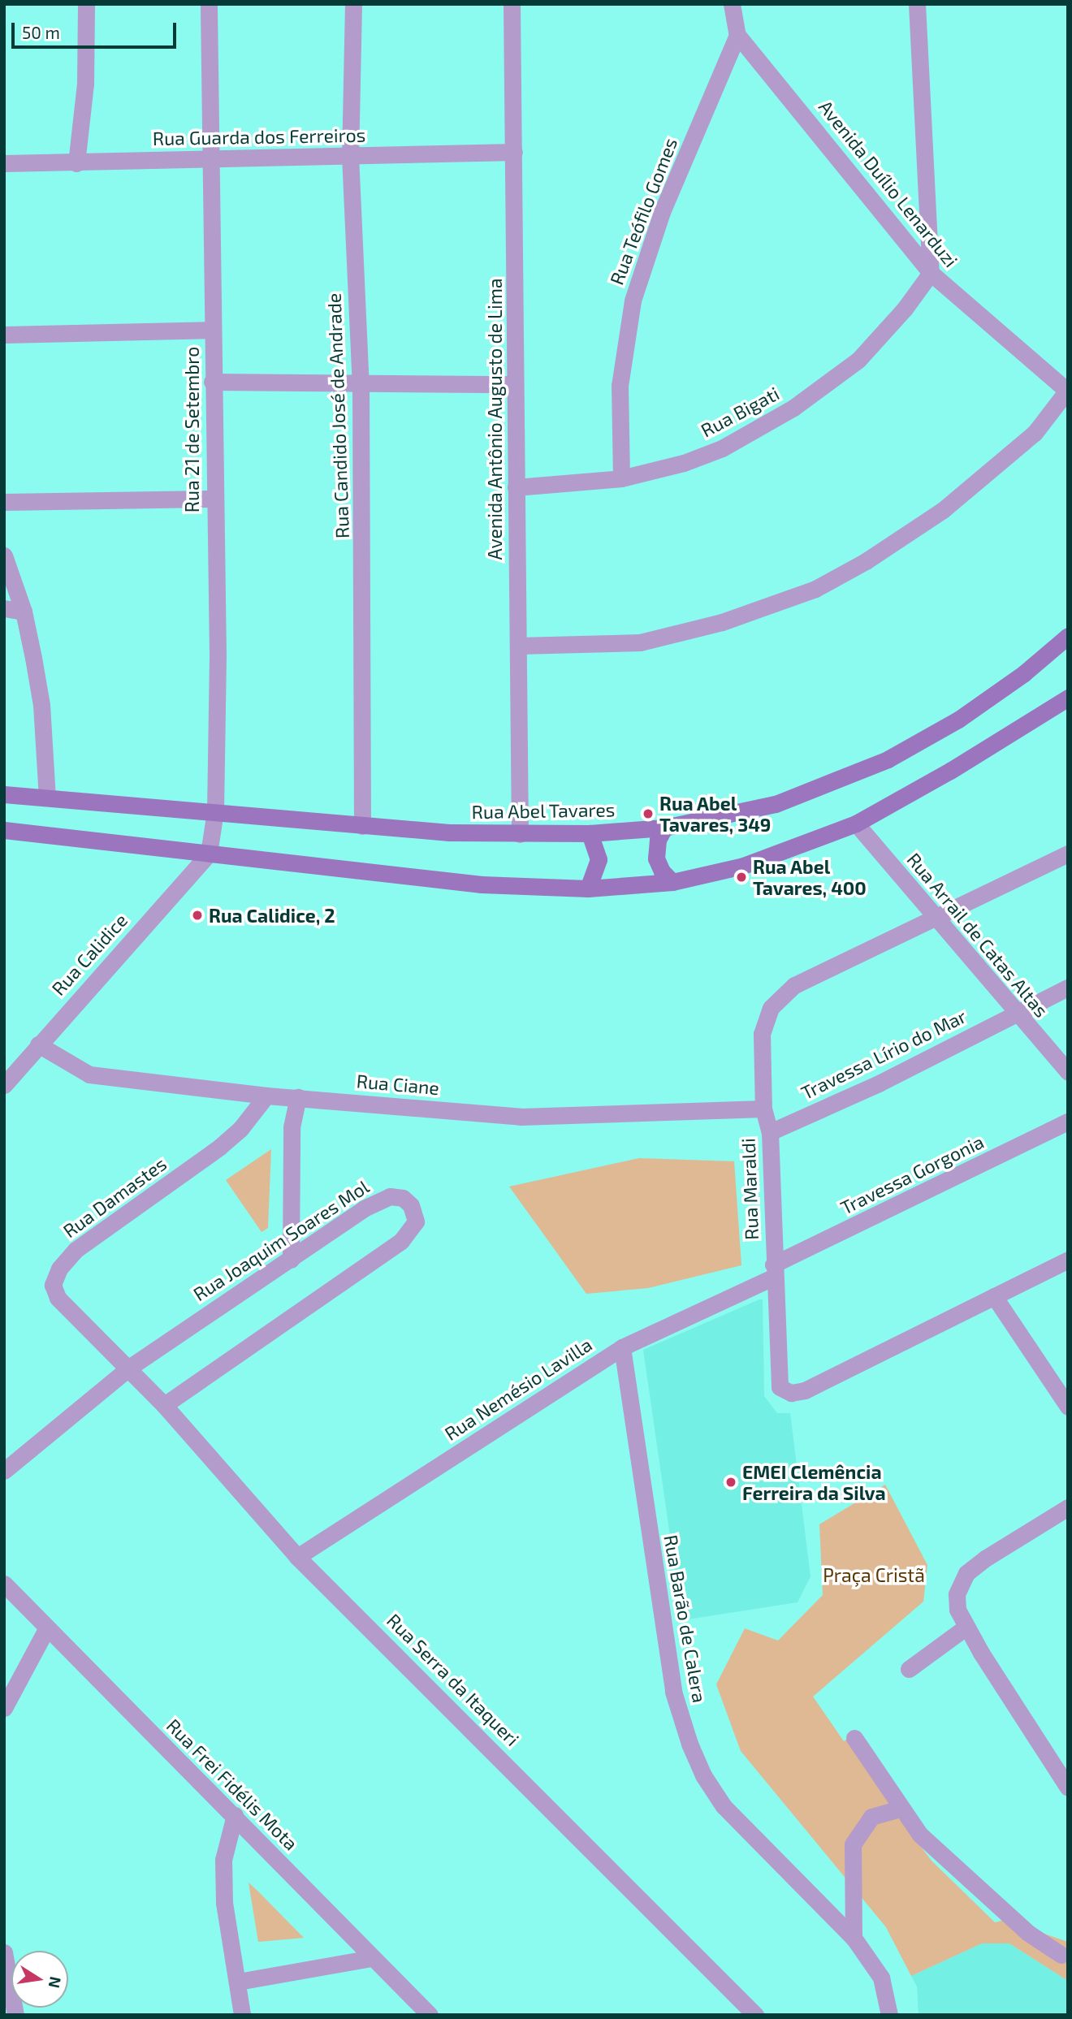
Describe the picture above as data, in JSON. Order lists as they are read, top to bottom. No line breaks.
{"streets":{"main road":["Rua Abel Tavares"],"street":["Rua Guarda dos Ferreiros","Avenida Duílio Lenarduzi","Rua Teófilo Gomes","Rua Bigati","Rua Candido José de Andrade","Avenida Antônio Augusto de Lima","Rua 21 de Setembro","Rua Arrail de Catas Altas","Rua Calidice","Travessa Lírio do Mar","Rua Ciane","Travessa Gorgonia","Rua Maraldi","Rua Damastes","Rua Joaquim Soares Mol","Rua Nemésio Lavilla","Rua Barão de Calera","Rua Serra da Itaqueri","Rua Frei Fidélis Mota"]},"crossings":[["Rua Guarda dos Ferreiros","Rua Candido José de Andrade"],["Rua Guarda dos Ferreiros","Avenida Antônio Augusto de Lima"],["Rua Guarda dos Ferreiros","Rua 21 de Setembro"],["Avenida Duílio Lenarduzi","Rua Teófilo Gomes"],["Avenida Duílio Lenarduzi","Rua Bigati"],["Rua Teófilo Gomes","Rua Bigati"],["Rua Bigati","Avenida Antônio Augusto de Lima"],["Rua Candido José de Andrade","Rua Abel Tavares"],["Avenida Antônio Augusto de Lima","Rua Abel Tavares"],["Rua 21 de Setembro","Rua Abel Tavares"],["Rua 21 de Setembro","Rua Calidice"],["Rua Arrail de Catas Altas","Travessa Lírio do Mar"],["Rua Arrail de Catas Altas","Rua Maraldi"],["Rua Calidice","Rua Ciane"],["Travessa Lírio do Mar","Rua Maraldi"],["Rua Ciane","Rua Maraldi"],["Rua Ciane","Rua Damastes"],["Travessa Gorgonia","Rua Maraldi"],["Travessa Gorgonia","Rua Nemésio Lavilla"],["Rua Maraldi","Rua Nemésio Lavilla"],["Rua Damastes","Rua Joaquim Soares Mol"],["Rua Damastes","Rua Serra da Itaqueri"],["Rua Joaquim Soares Mol","Rua Serra da Itaqueri"],["Rua Nemésio Lavilla","Rua Barão de Calera"],["Rua Nemésio Lavilla","Rua Serra da Itaqueri"]],"parks":["Praça Cristã"],"places":["Rua Abel Tavares, 349","Rua Abel Tavares, 400","Rua Calidice, 2","EMEI Clemência Ferreira da Silva"],"scale_bar":"50 m","north":"right"}
